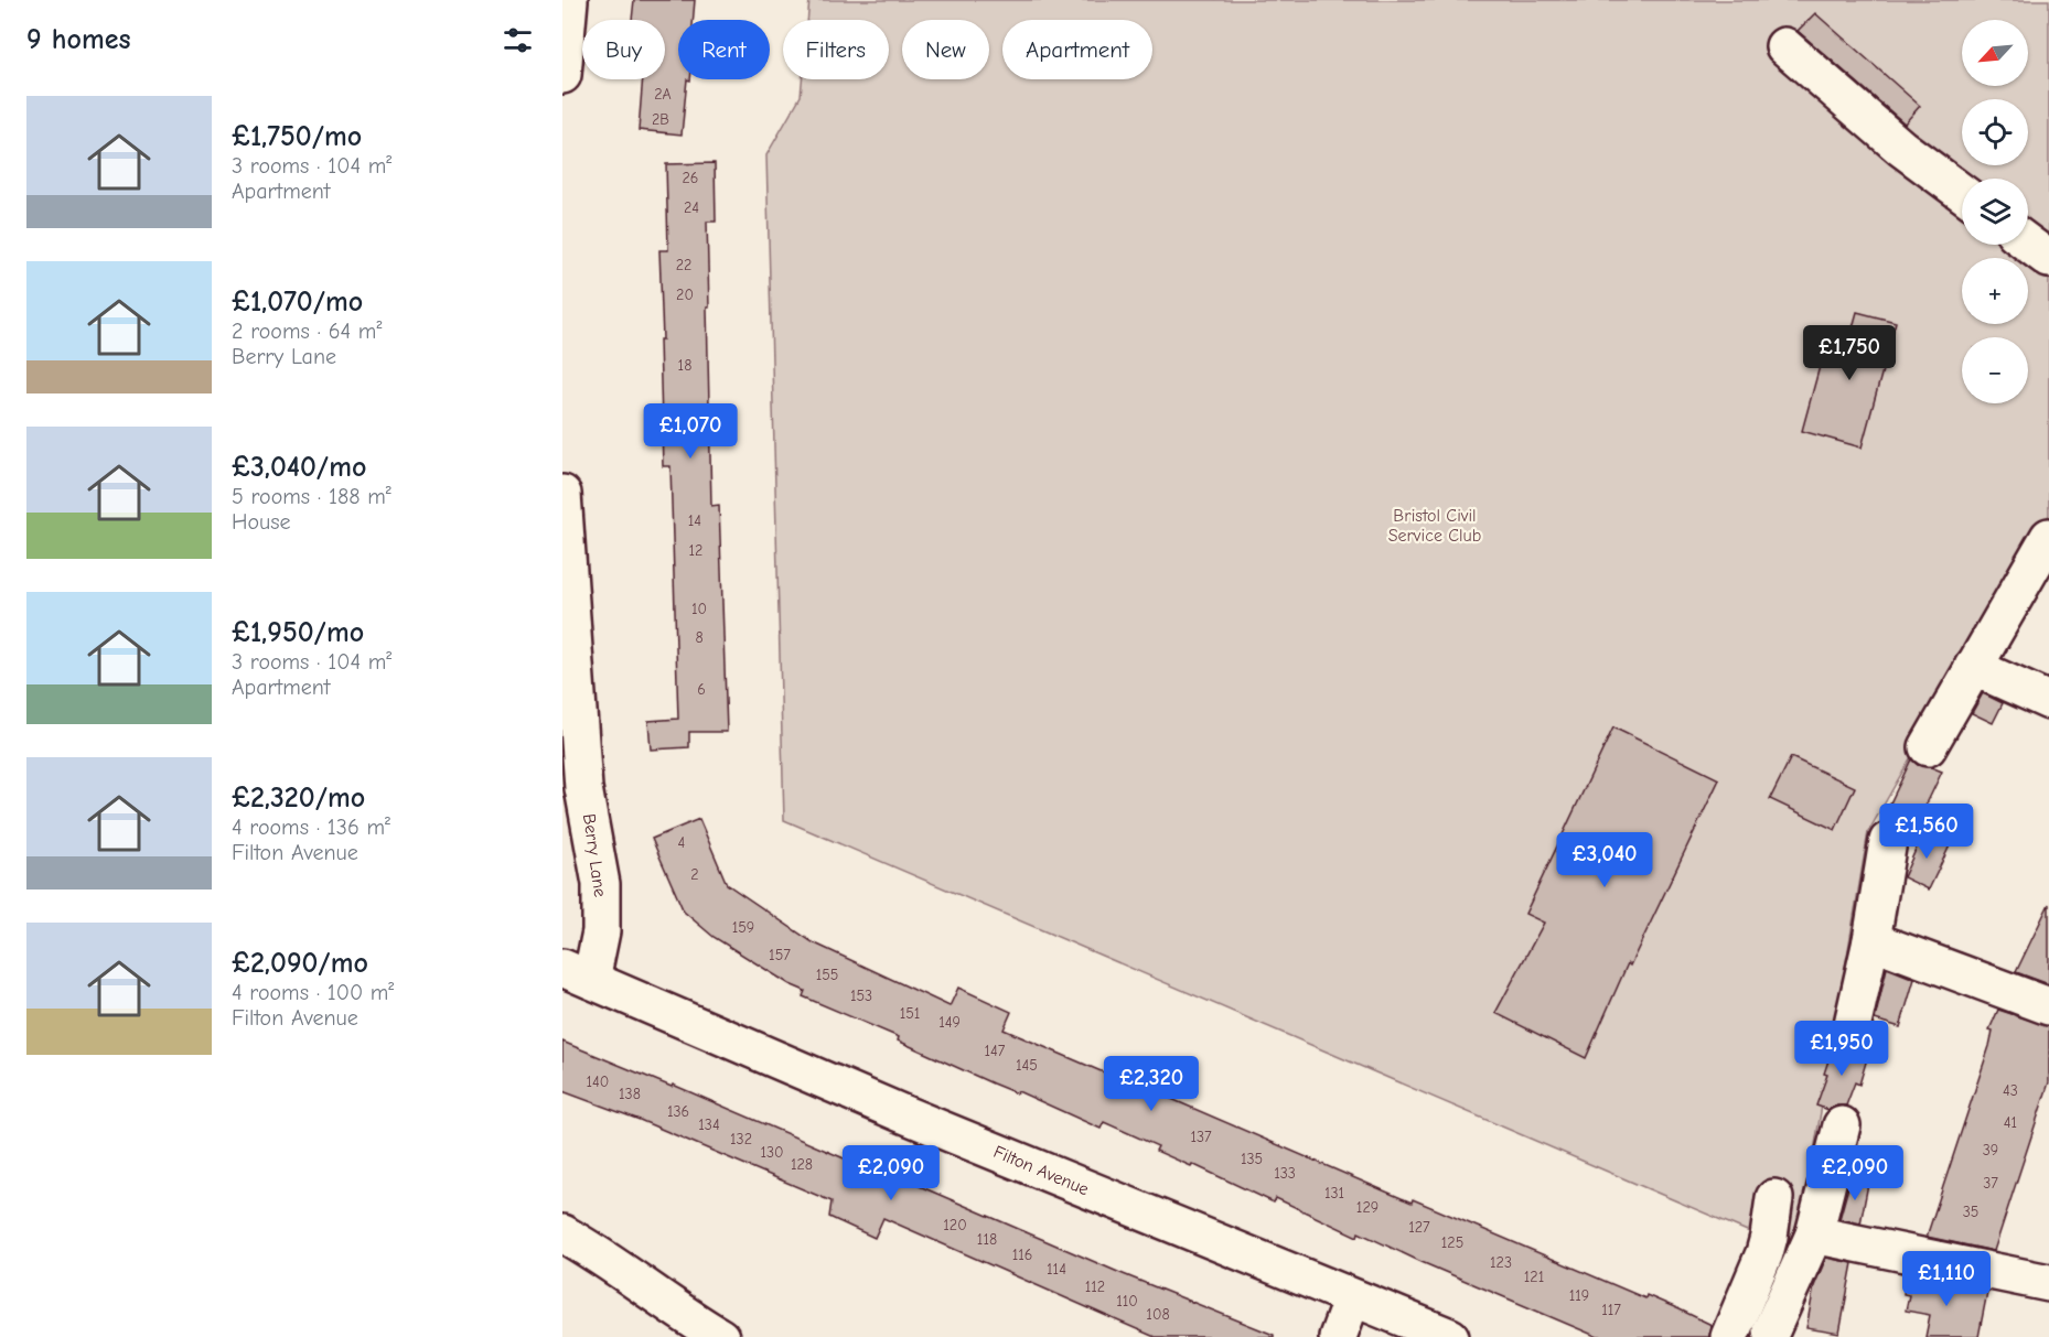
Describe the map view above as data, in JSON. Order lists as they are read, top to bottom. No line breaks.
{"streets":{"street":["Berry Lane","Filton Avenue"]},"crossings":[["Berry Lane","Filton Avenue"]],"parks":["Bristol Civil Service Club"],"house_numbers":["2A","2B","26","24","22","20","18","14","12","10","8","6","4","2","159","157","155","153","151","149","147","145","140","43","138","136","41","134","137","132","39","130","135","128","133","37","131","129","35","120","127","118","125","116","123","114","121","112","119","110","117","108"],"north":"bottom left","page":{"heading":"9 homes","map_buttons":["+","−"],"chip":["Buy","Rent","Filters","New","Apartment"],"list":[{"name":"£1,750/mo","note":"3 rooms · 104 m² · Apartment"},{"name":"£1,070/mo","note":"2 rooms · 64 m² · Berry Lane"},{"name":"£3,040/mo","note":"5 rooms · 188 m² · House"},{"name":"£1,950/mo","note":"3 rooms · 104 m² · Apartment"},{"name":"£2,320/mo","note":"4 rooms · 136 m² · Filton Avenue"},{"name":"£2,090/mo","note":"4 rooms · 100 m² · Filton Avenue"}],"price":["£1,750","£1,070","£1,560","£3,040","£1,950","£2,320","£2,090","£2,090","£1,110"]}}
